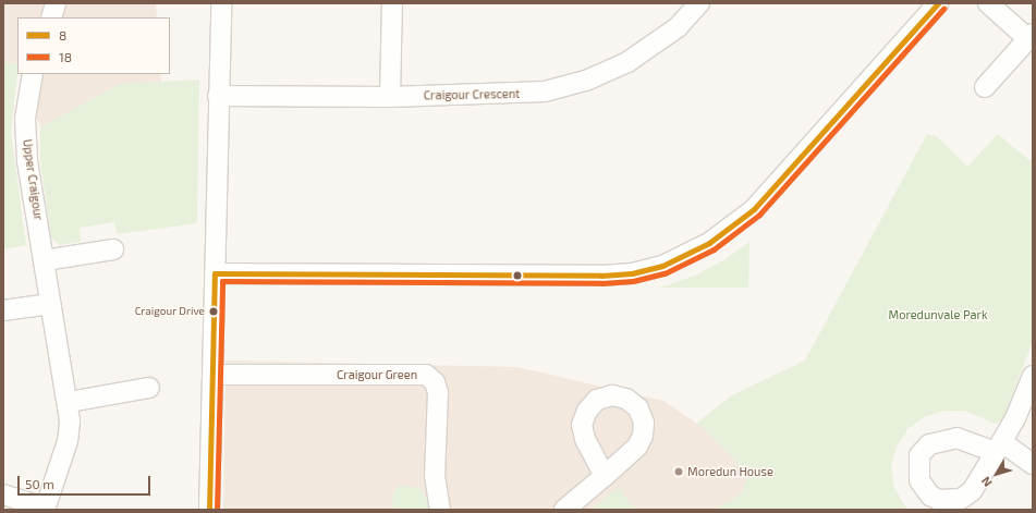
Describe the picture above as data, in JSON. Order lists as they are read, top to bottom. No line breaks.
{"streets":{"street":["Craigour Crescent","Upper Craigour","Craigour Green"]},"parks":["Moredunvale Park"],"places":["Craigour Drive","Moredun House"],"lines":["transit line 8","transit line 18"],"legend":["8","18"],"scale_bar":"50 m","north":"bottom left"}
